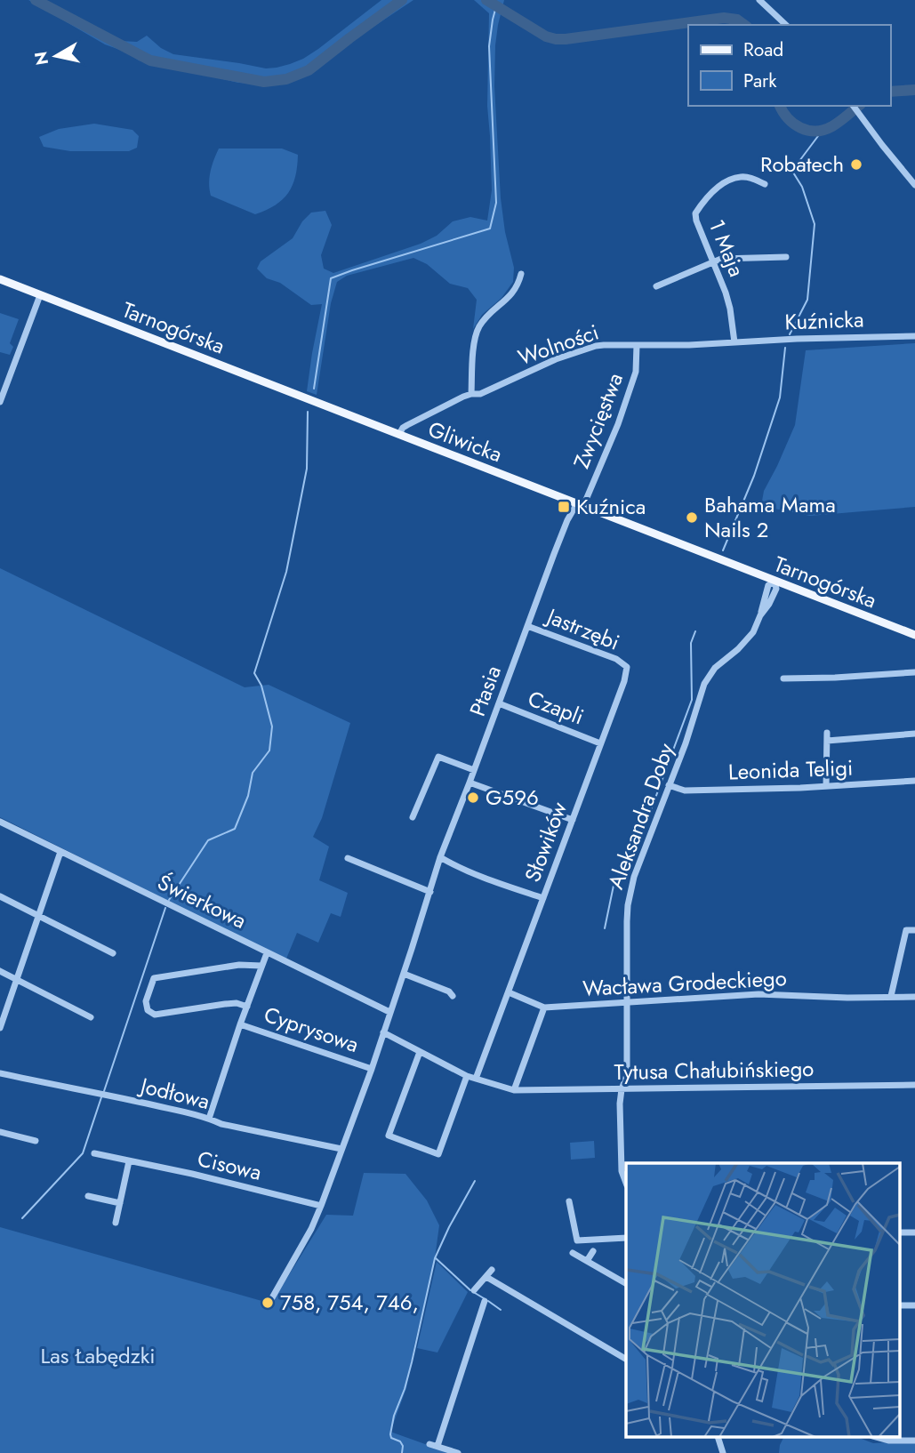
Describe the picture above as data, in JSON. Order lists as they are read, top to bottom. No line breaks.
{"streets":{"main road":["Tarnogórska","Gliwicka"],"street":["1 Maja","Kuźnicka","Wolności","Zwycięstwa","Jastrzębi","Ptasia","Czapli","Leonida Teligi","Aleksandra Doby","Słowików","Świerkowa","Wacława Grodeckiego","Cyprysowa","Tytusa Chałubińskiego","Jodłowa","Cisowa"]},"crossings":[["1 Maja","Kuźnicka"],["1 Maja","Wolności"],["Kuźnicka","Wolności"],["Tarnogórska","Zwycięstwa"],["Tarnogórska","Gliwicka"],["Tarnogórska","Ptasia"],["Tarnogórska","Aleksandra Doby"],["Wolności","Zwycięstwa"],["Wolności","Gliwicka"],["Zwycięstwa","Gliwicka"],["Zwycięstwa","Ptasia"],["Gliwicka","Ptasia"],["Jastrzębi","Ptasia"],["Jastrzębi","Słowików"],["Ptasia","Czapli"],["Ptasia","Świerkowa"],["Ptasia","Cyprysowa"],["Ptasia","Tytusa Chałubińskiego"],["Ptasia","Jodłowa"],["Ptasia","Cisowa"],["Czapli","Słowików"],["Leonida Teligi","Aleksandra Doby"],["Aleksandra Doby","Wacława Grodeckiego"],["Aleksandra Doby","Tytusa Chałubińskiego"],["Słowików","Tytusa Chałubińskiego"],["Świerkowa","Cyprysowa"],["Cyprysowa","Jodłowa"]],"parks":["Las Łabędzki"],"places":{"other":["Robatech","Bahama Mama Nails 2","G596","758, 754, 746,"],"transit":["Kuźnica"]},"legend":["Road","Park"],"north":"left"}
